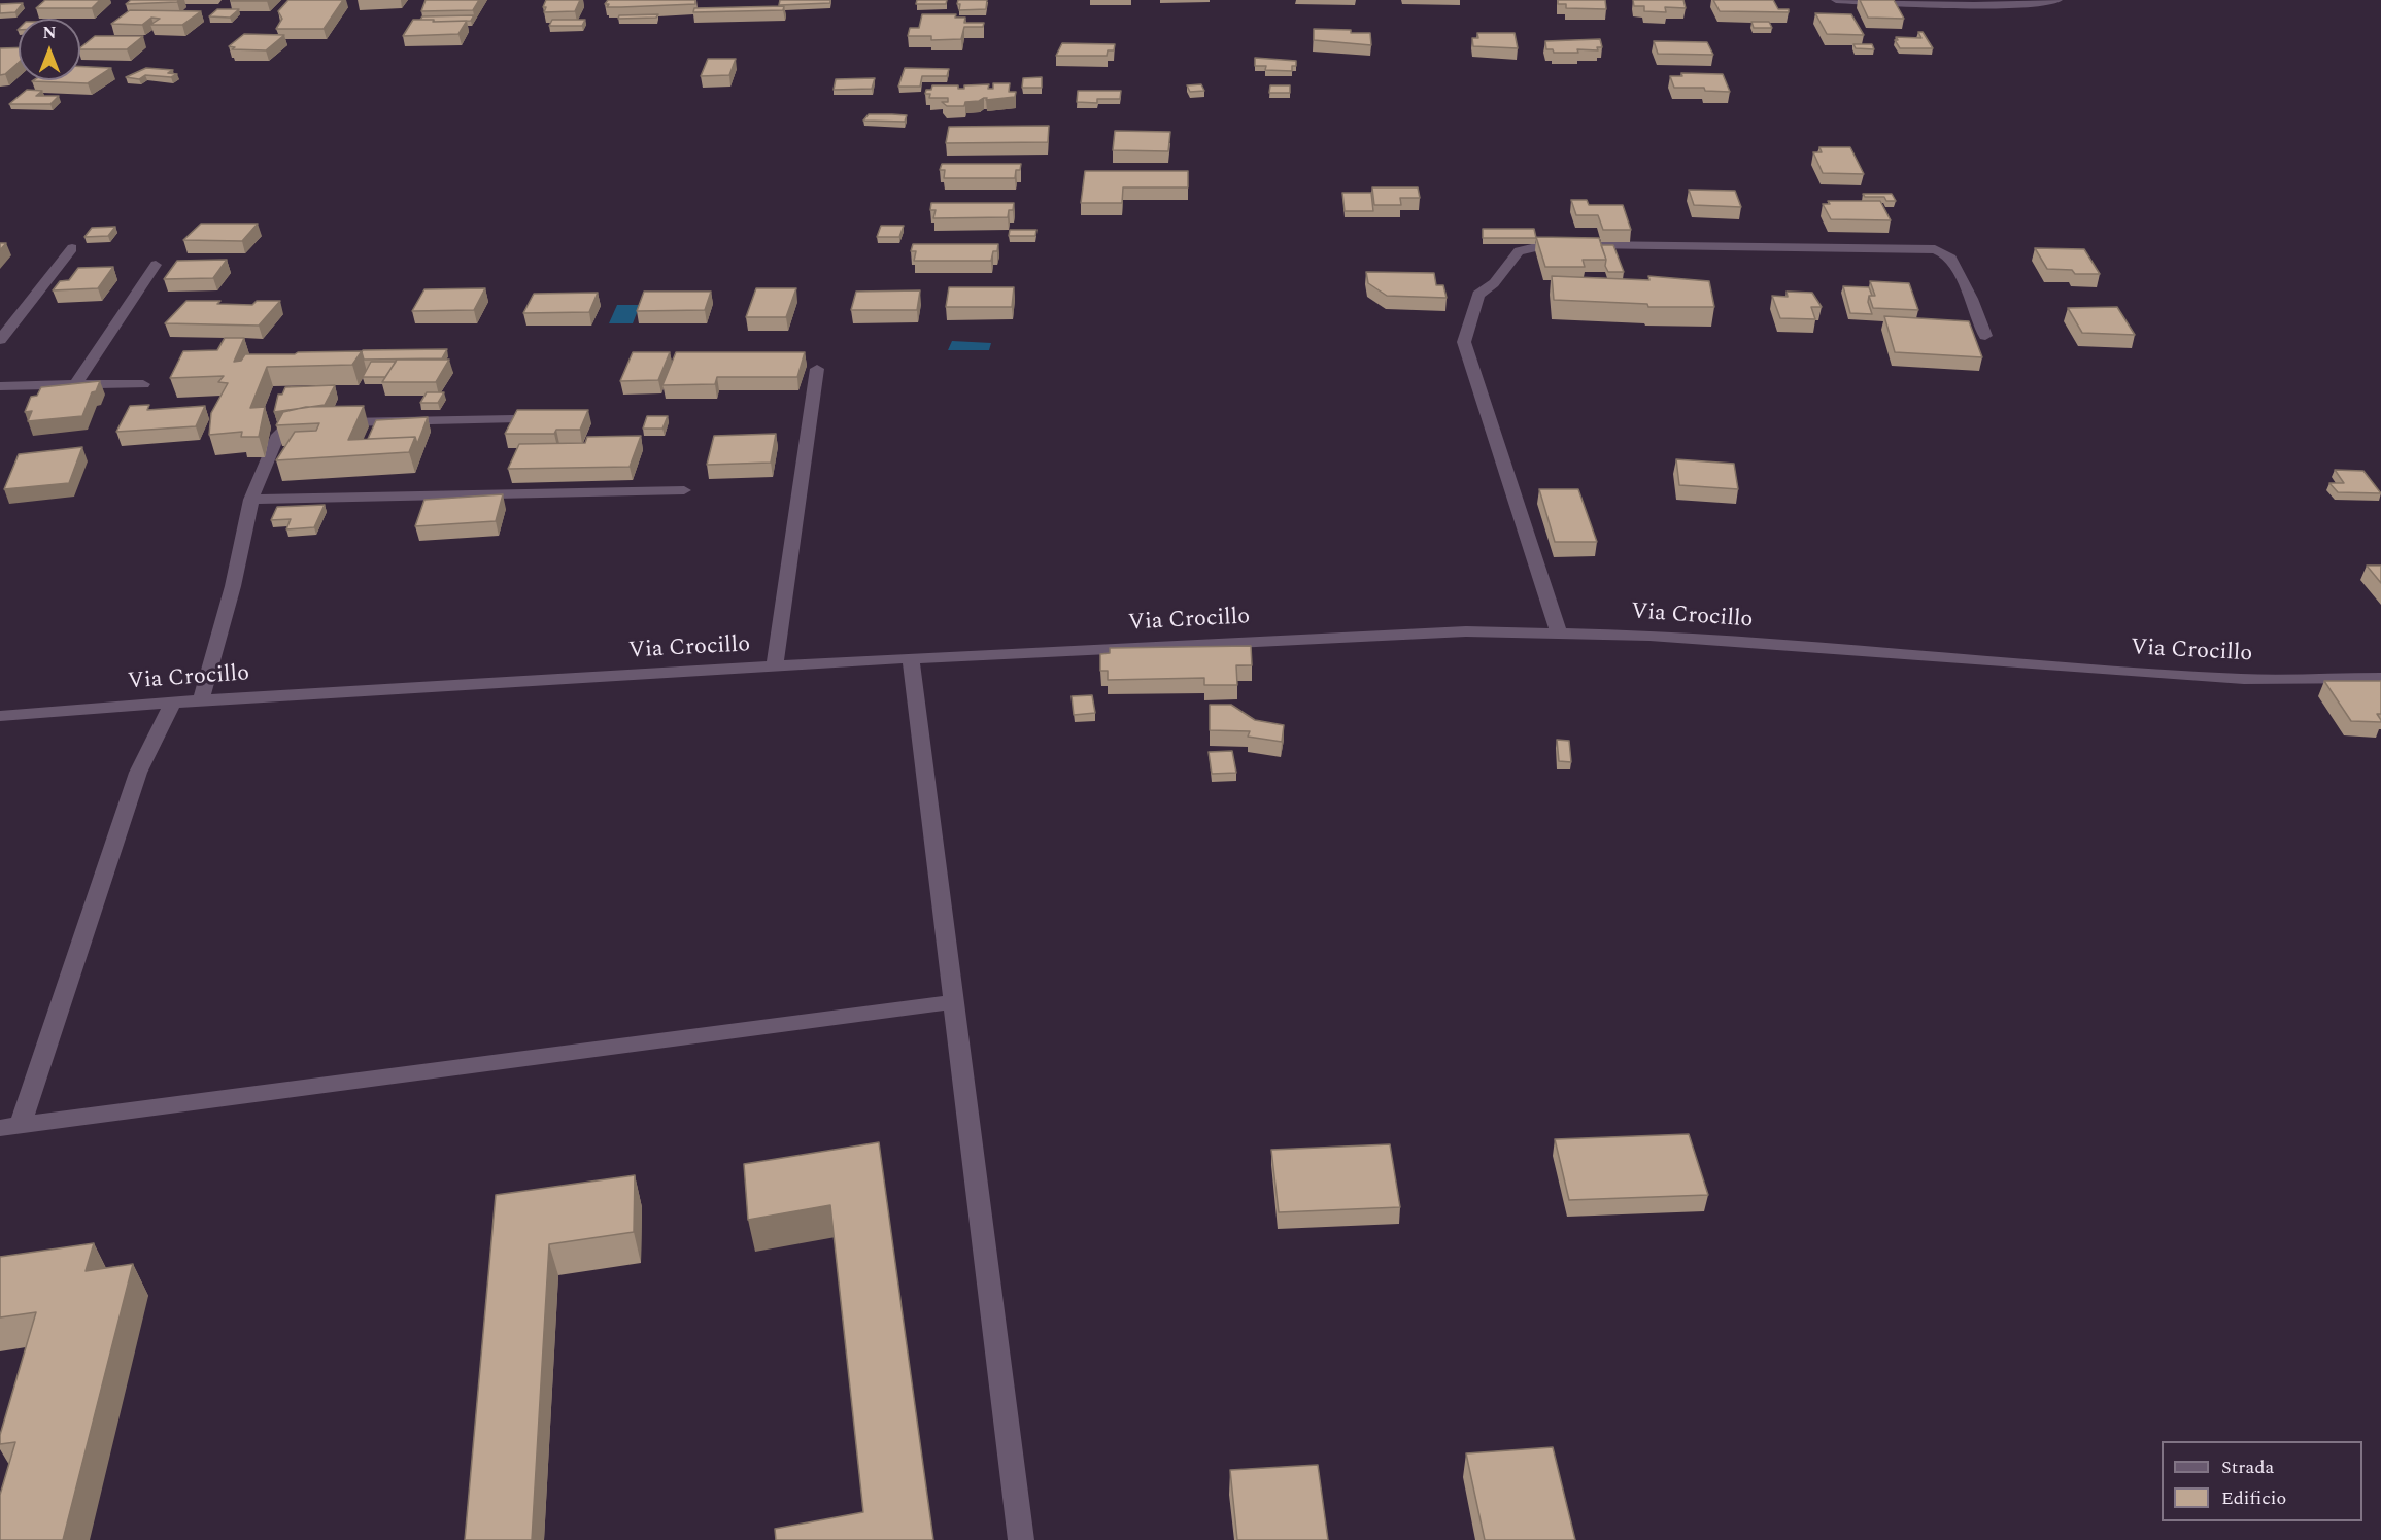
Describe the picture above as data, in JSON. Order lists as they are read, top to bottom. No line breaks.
{"streets":{"street":["Via Crocillo"]},"legend":["Strada","Edificio"],"north":"top"}
